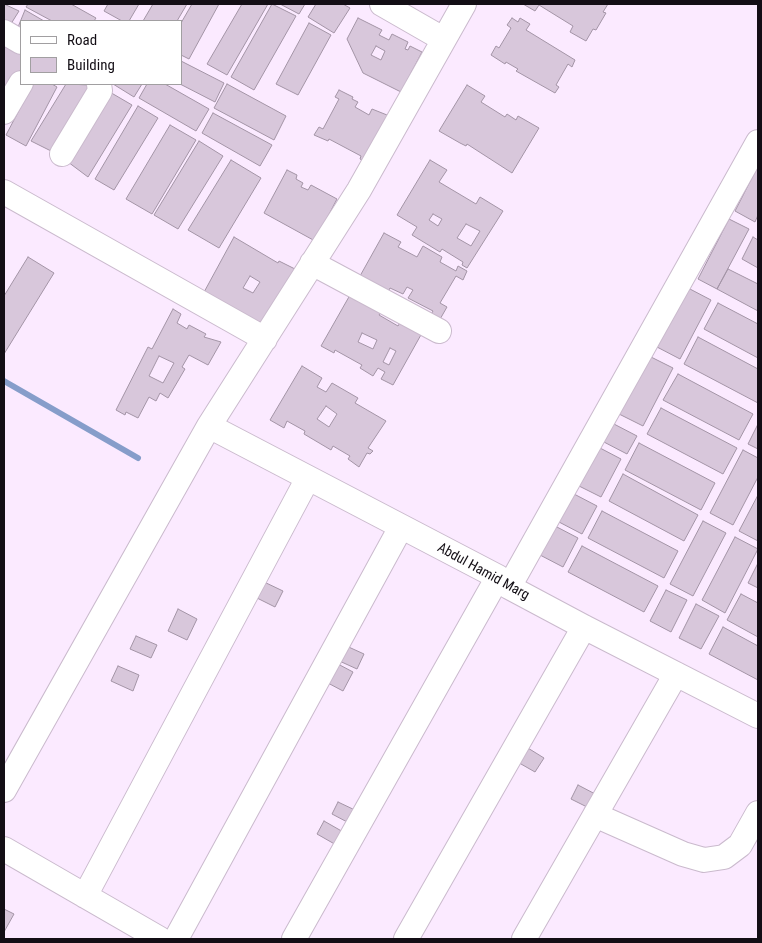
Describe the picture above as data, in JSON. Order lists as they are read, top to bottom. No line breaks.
{"streets":{"street":["Abdul Hamid Marg"]},"legend":["Road","Building"]}
